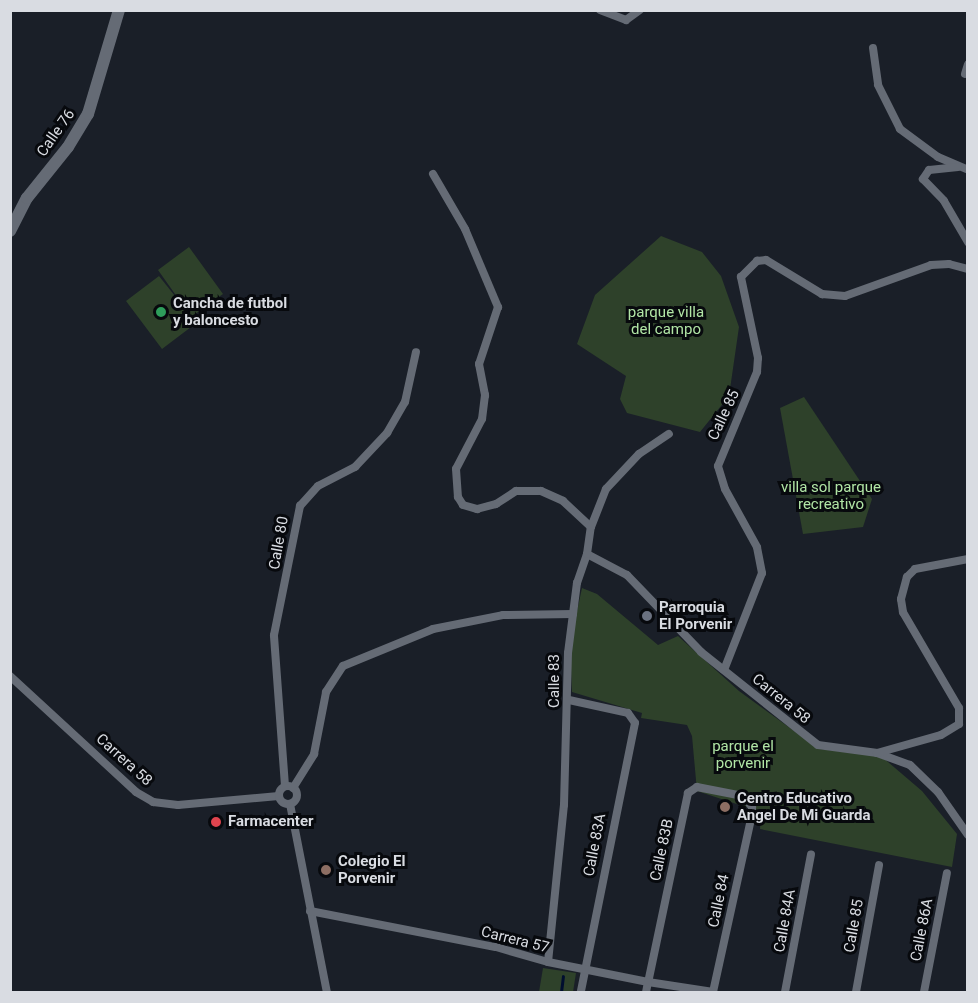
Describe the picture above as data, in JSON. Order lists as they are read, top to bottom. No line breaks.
{"streets":{"street":["Calle 76","Calle 85","Calle 80","Calle 83","Carrera 58","Calle 83A","Calle 83B","Calle 84","Calle 84A","Calle 86A","Carrera 57"]},"crossings":[["Calle 85","Carrera 58"],["Calle 83","Carrera 58"],["Calle 83","Calle 83A"],["Calle 83","Carrera 57"],["Calle 83A","Carrera 57"],["Calle 83B","Calle 84"],["Calle 83B","Carrera 57"],["Calle 84","Carrera 57"]],"parks":["parque villa del campo","villa sol parque recreativo","parque el porvenir"],"places":["Cancha de futbol y baloncesto","Parroquia El Porvenir","Centro Educativo Angel De Mi Guarda","Farmacenter","Colegio El Porvenir"]}
